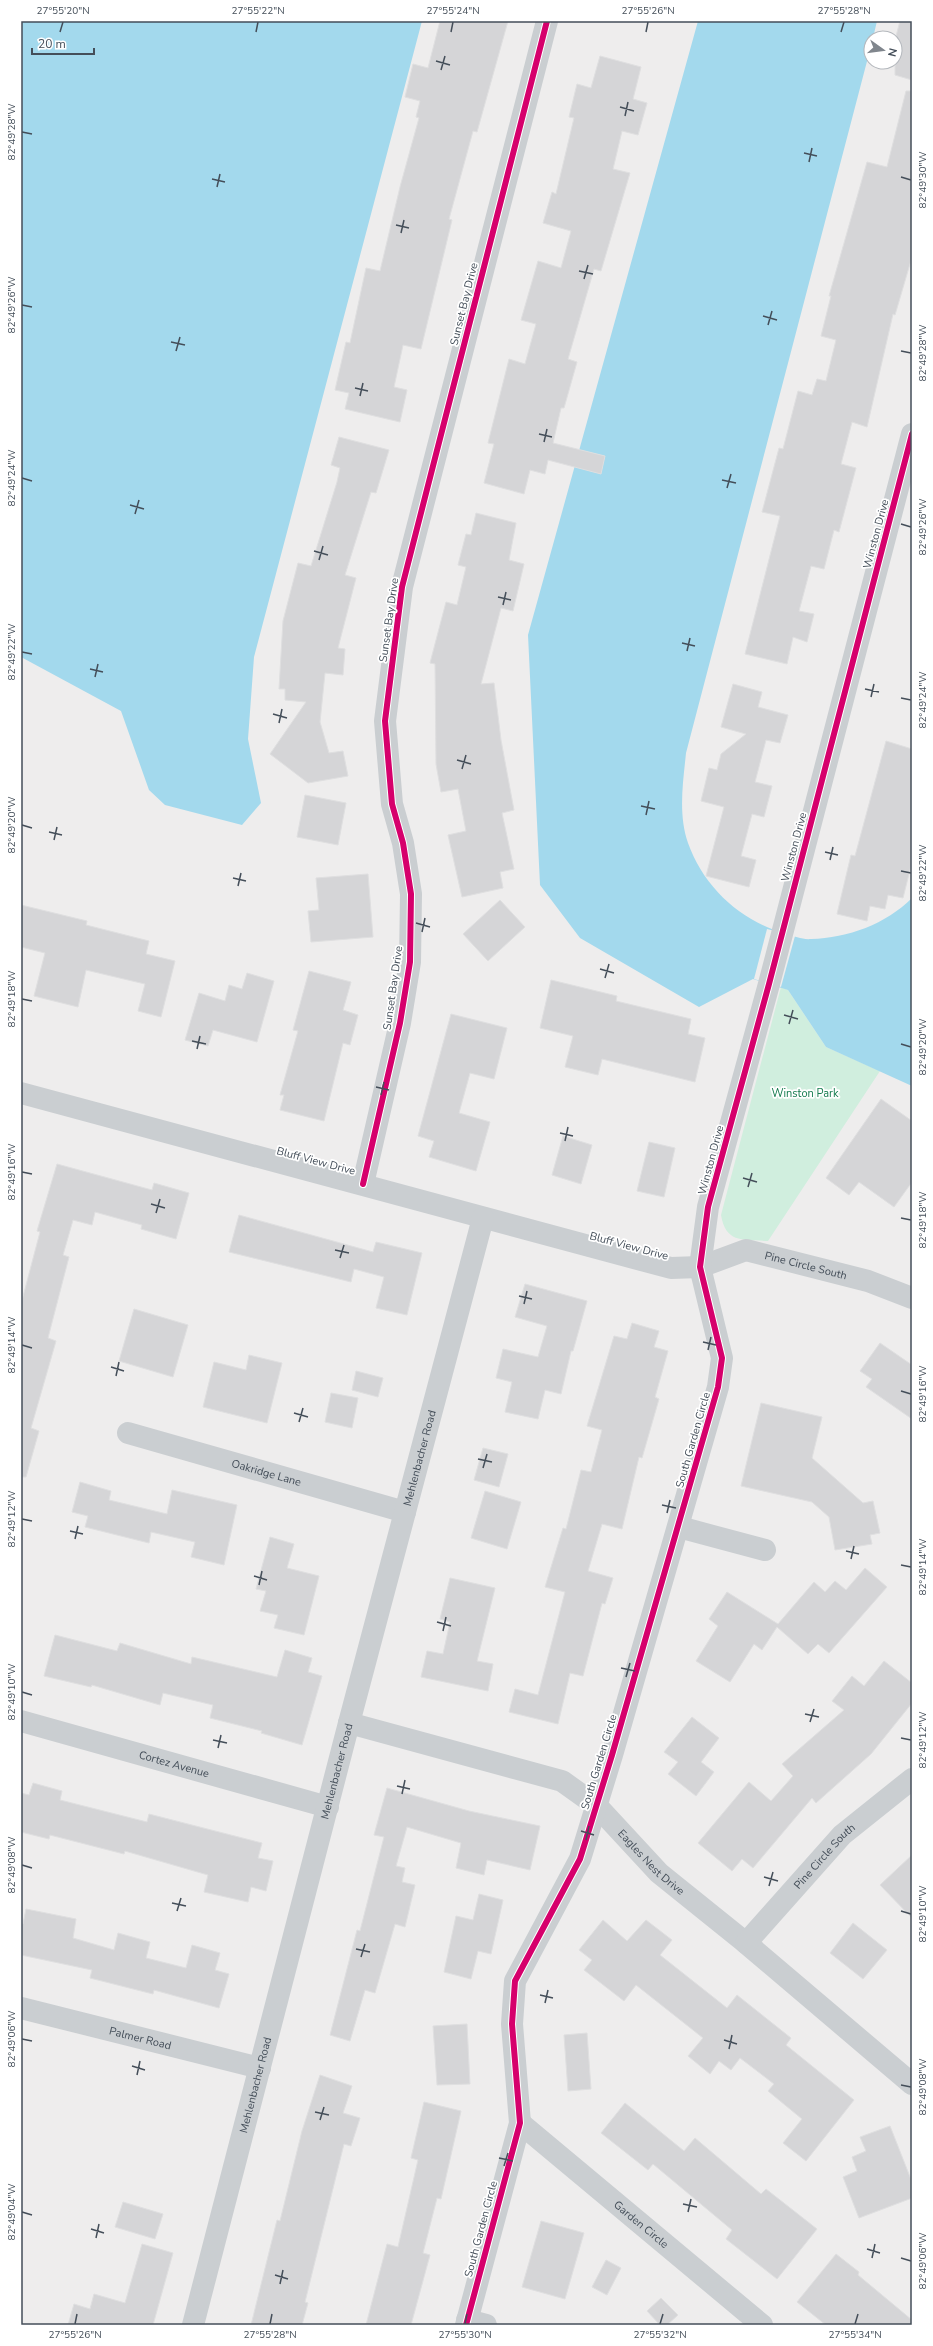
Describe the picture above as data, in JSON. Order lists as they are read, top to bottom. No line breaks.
{"streets":{"street":["Sunset Bay Drive","Winston Drive","Bluff View Drive","Pine Circle South","South Garden Circle","Mehlenbacher Road","Oakridge Lane","Cortez Avenue","Eagles Nest Drive","Palmer Road","Garden Circle"]},"crossings":[["Sunset Bay Drive","Bluff View Drive"],["Winston Drive","Bluff View Drive"],["Winston Drive","Pine Circle South"],["Winston Drive","South Garden Circle"],["Bluff View Drive","Pine Circle South"],["Bluff View Drive","South Garden Circle"],["Bluff View Drive","Mehlenbacher Road"],["Pine Circle South","South Garden Circle"],["Pine Circle South","Eagles Nest Drive"],["South Garden Circle","Eagles Nest Drive"],["South Garden Circle","Garden Circle"],["Mehlenbacher Road","Oakridge Lane"],["Mehlenbacher Road","Cortez Avenue"],["Mehlenbacher Road","Eagles Nest Drive"],["Mehlenbacher Road","Palmer Road"]],"parks":["Winston Park"],"scale_bar":"20 m","north":"right","coordinates":["27°55'20\"N","27°55'22\"N","27°55'24\"N","27°55'26\"N","27°55'28\"N","82°49'28\"W","82°49'30\"W","82°49'26\"W","82°49'24\"W","82°49'22\"W","82°49'20\"W","82°49'18\"W","82°49'16\"W","82°49'14\"W","82°49'12\"W","82°49'10\"W","82°49'08\"W","82°49'06\"W","82°49'04\"W","27°55'30\"N","27°55'32\"N","27°55'34\"N"]}
